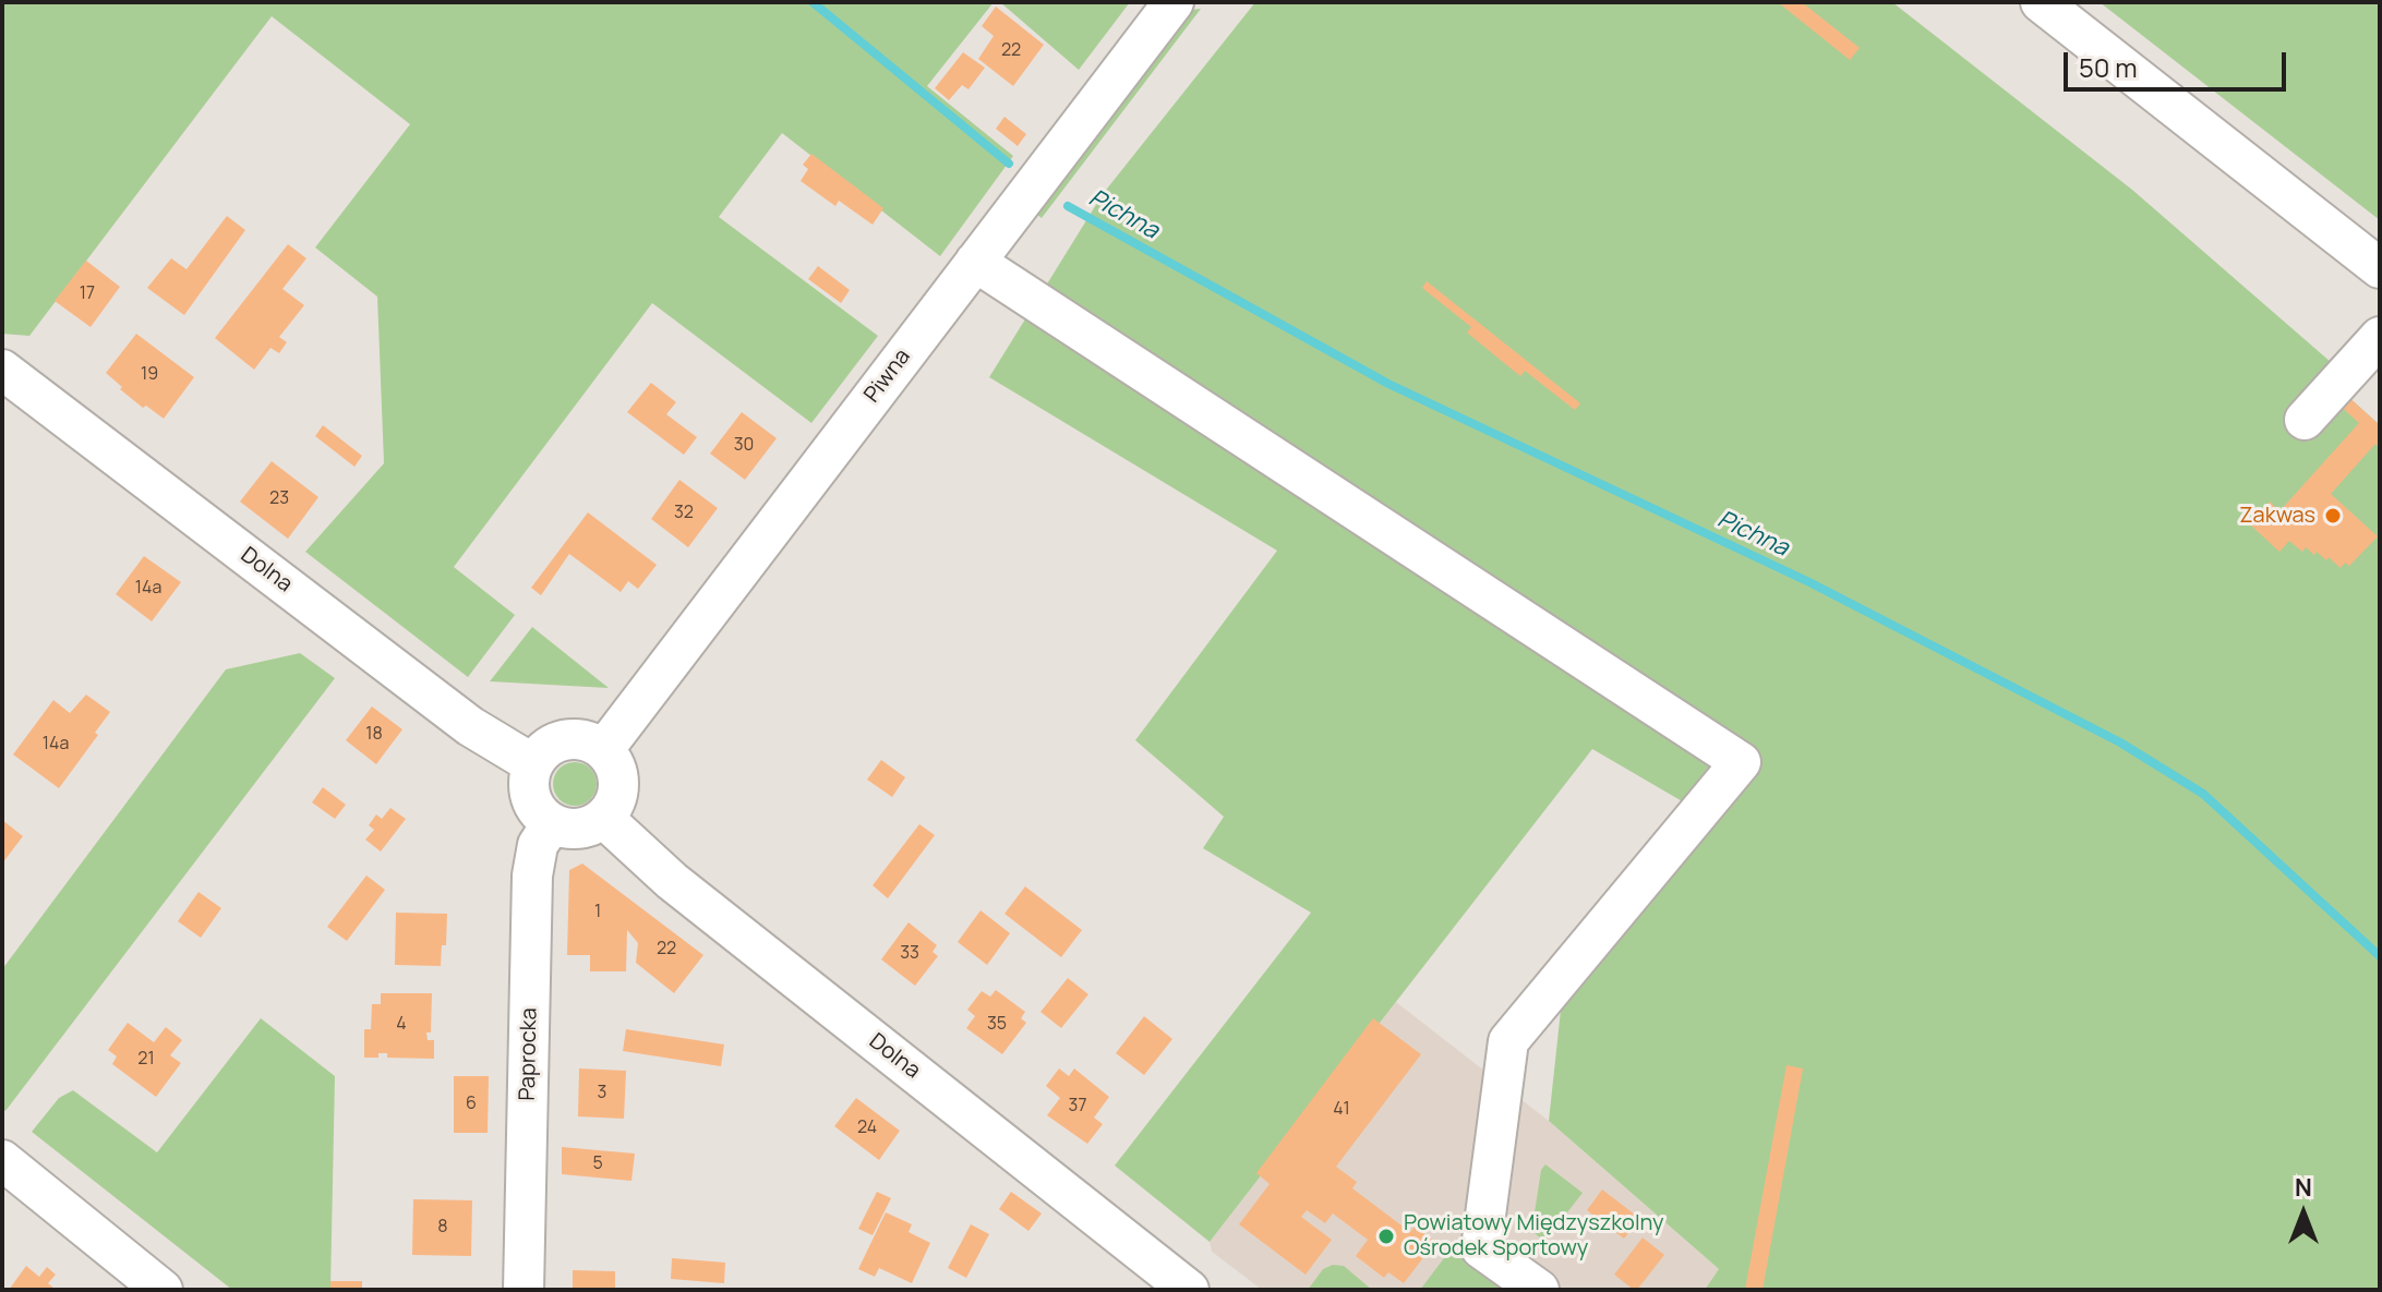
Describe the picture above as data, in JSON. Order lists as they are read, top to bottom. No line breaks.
{"streets":{"street":["Piwna","Dolna","Paprocka"]},"crossings":[["Piwna","Dolna"],["Piwna","Paprocka"],["Dolna","Paprocka"]],"water":["Pichna"],"places":["Zakwas","Powiatowy Międzyszkolny Ośrodek Sportowy"],"house_numbers":["22","17","19","30","23","32","14a","18","14a","1","22","33","4","35","21","3","6","37","41","24","5","8"],"scale_bar":"50 m","north":"top"}
